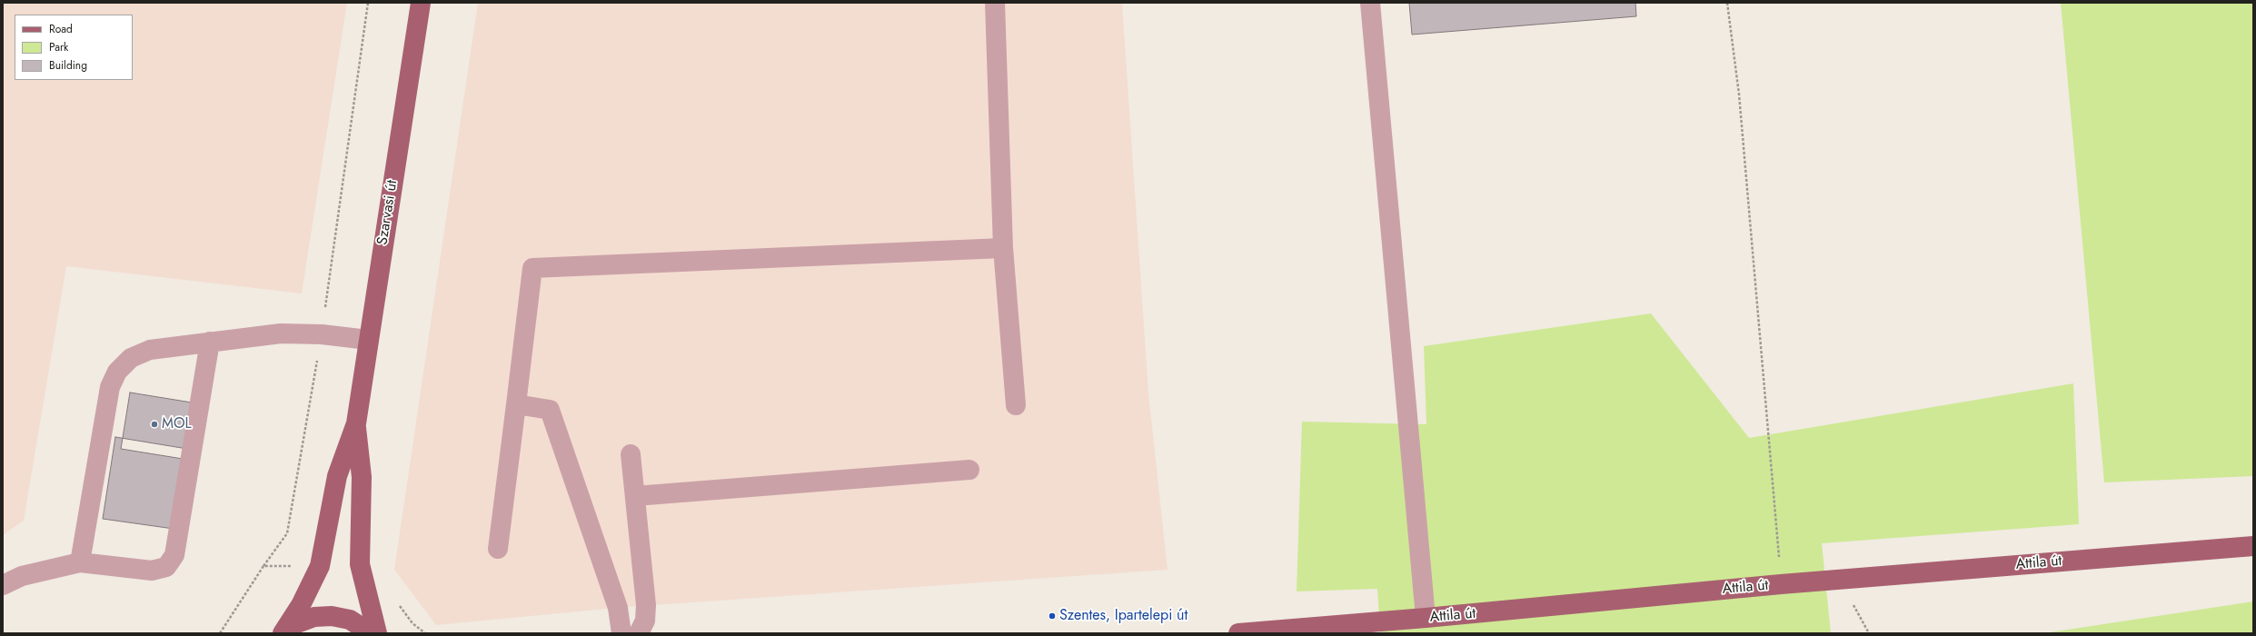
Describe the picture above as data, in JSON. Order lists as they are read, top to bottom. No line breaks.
{"streets":{"main road":["Szarvasi út","Attila út"]},"places":["MOL","Szentes, Ipartelepi út"],"legend":["Road","Park","Building"]}
